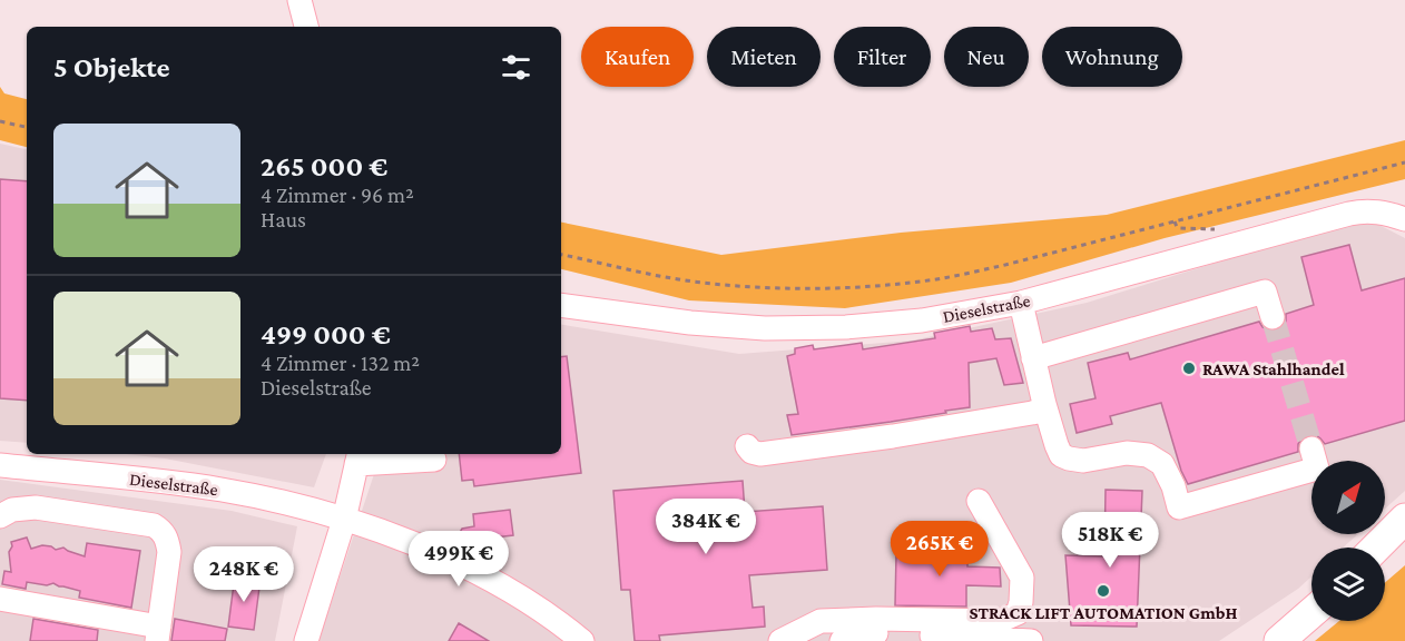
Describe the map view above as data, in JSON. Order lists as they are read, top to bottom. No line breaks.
{"streets":{"street":["Dieselstraße"]},"places":["RAWA Stahlhandel","STRACK LIFT AUTOMATION GmbH"],"north":"top right","page":{"chip":["Kaufen","Mieten","Filter","Neu","Wohnung"],"heading":"5 Objekte","list":[{"name":"265 000 €","note":"4 Zimmer · 96 m² · Haus"},{"name":"499 000 €","note":"4 Zimmer · 132 m² · Dieselstraße"}],"price":["384K €","518K €","265K €","499K €","248K €"]}}
